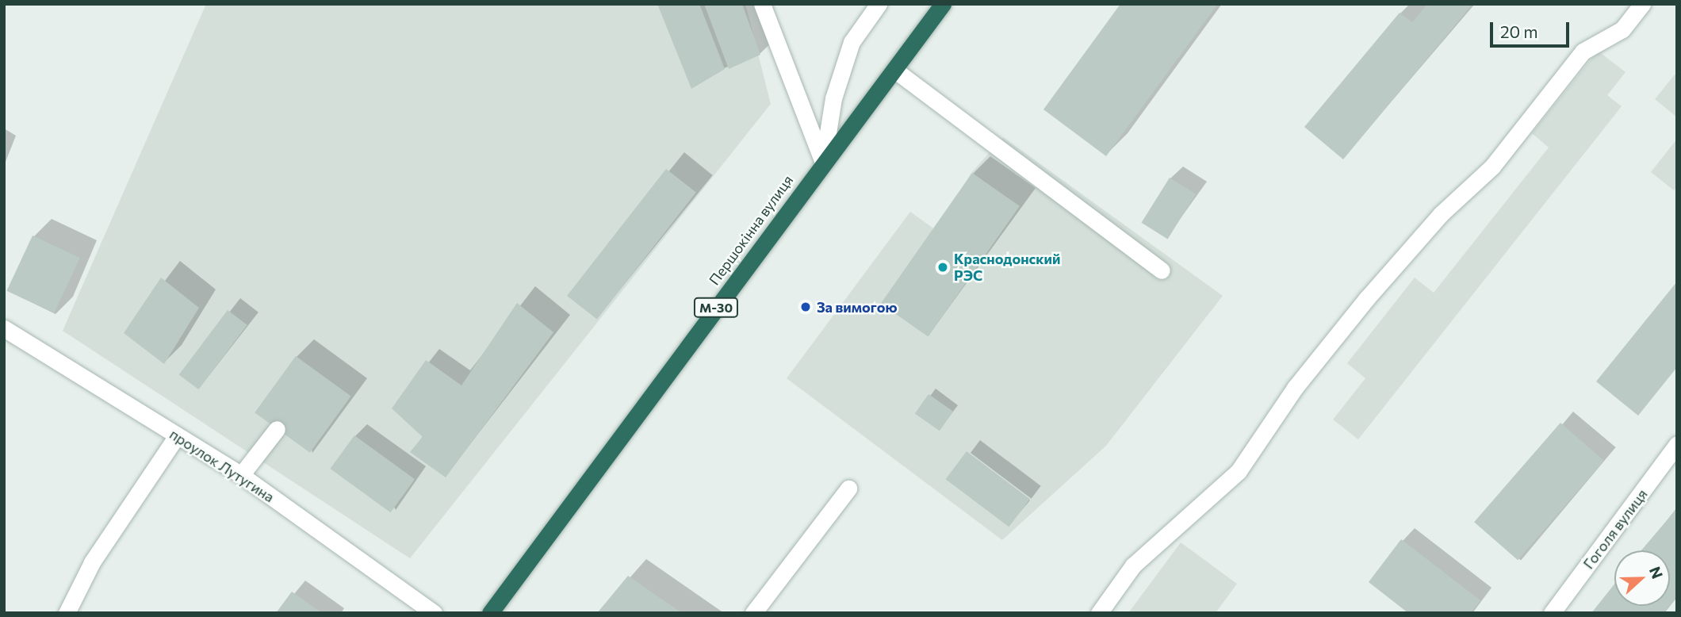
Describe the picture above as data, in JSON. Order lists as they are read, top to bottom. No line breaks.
{"streets":{"highway":["Першокінна вулиця","М-30"],"street":["проулок Лутугина","Гоголя вулиця"]},"places":["Краснодонский РЭС","За вимогою"],"scale_bar":"20 m","north":"right"}
